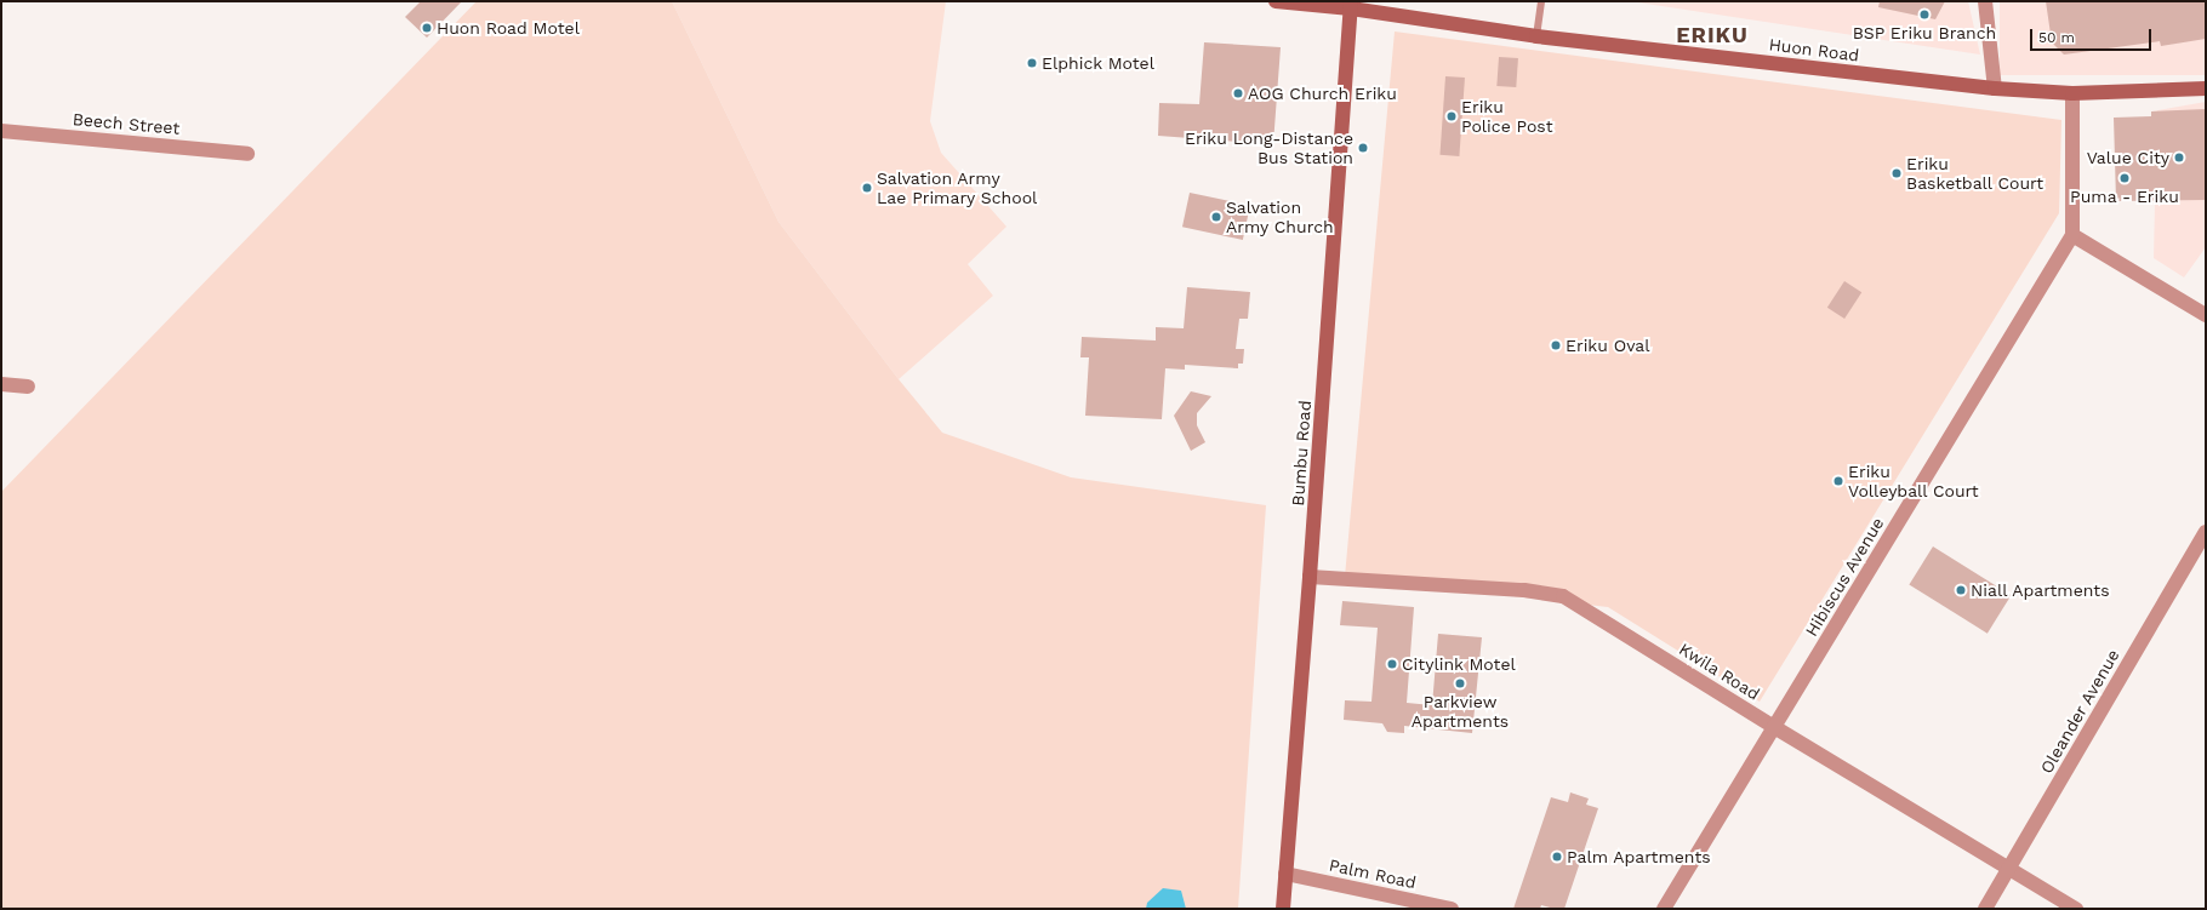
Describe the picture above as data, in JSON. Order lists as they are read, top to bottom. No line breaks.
{"streets":{"main road":["Huon Road","Bumbu Road"],"street":["Beech Street","Hibiscus Avenue","Kwila Road","Oleander Avenue","Palm Road"]},"crossings":[["Huon Road","Bumbu Road"],["Bumbu Road","Kwila Road"],["Bumbu Road","Palm Road"],["Hibiscus Avenue","Kwila Road"],["Kwila Road","Oleander Avenue"]],"districts":["ERIKU"],"places":["BSP Eriku Branch","Huon Road Motel","Elphick Motel","AOG Church Eriku","Eriku Police Post","Eriku Long-Distance Bus Station","Value City","Eriku Basketball Court","Puma - Eriku","Salvation Army Lae Primary School","Salvation Army Church","Eriku Oval","Eriku Volleyball Court","Niall Apartments","Citylink Motel","Parkview Apartments","Palm Apartments"],"scale_bar":"50 m"}
